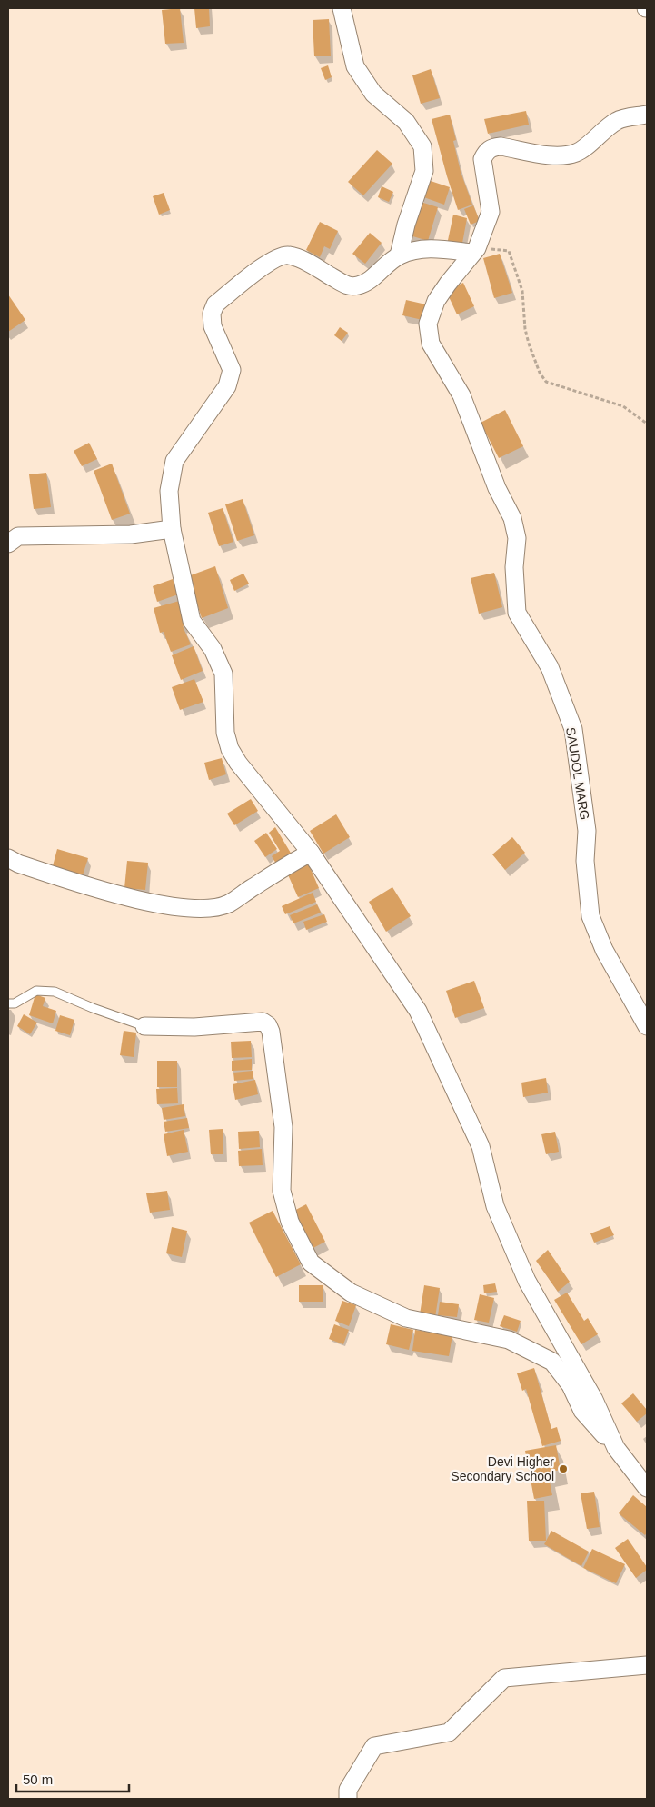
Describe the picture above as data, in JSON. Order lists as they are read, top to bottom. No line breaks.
{"streets":{"street":["SAUDOL MARG"]},"places":["Devi Higher Secondary School"],"scale_bar":"50 m"}
